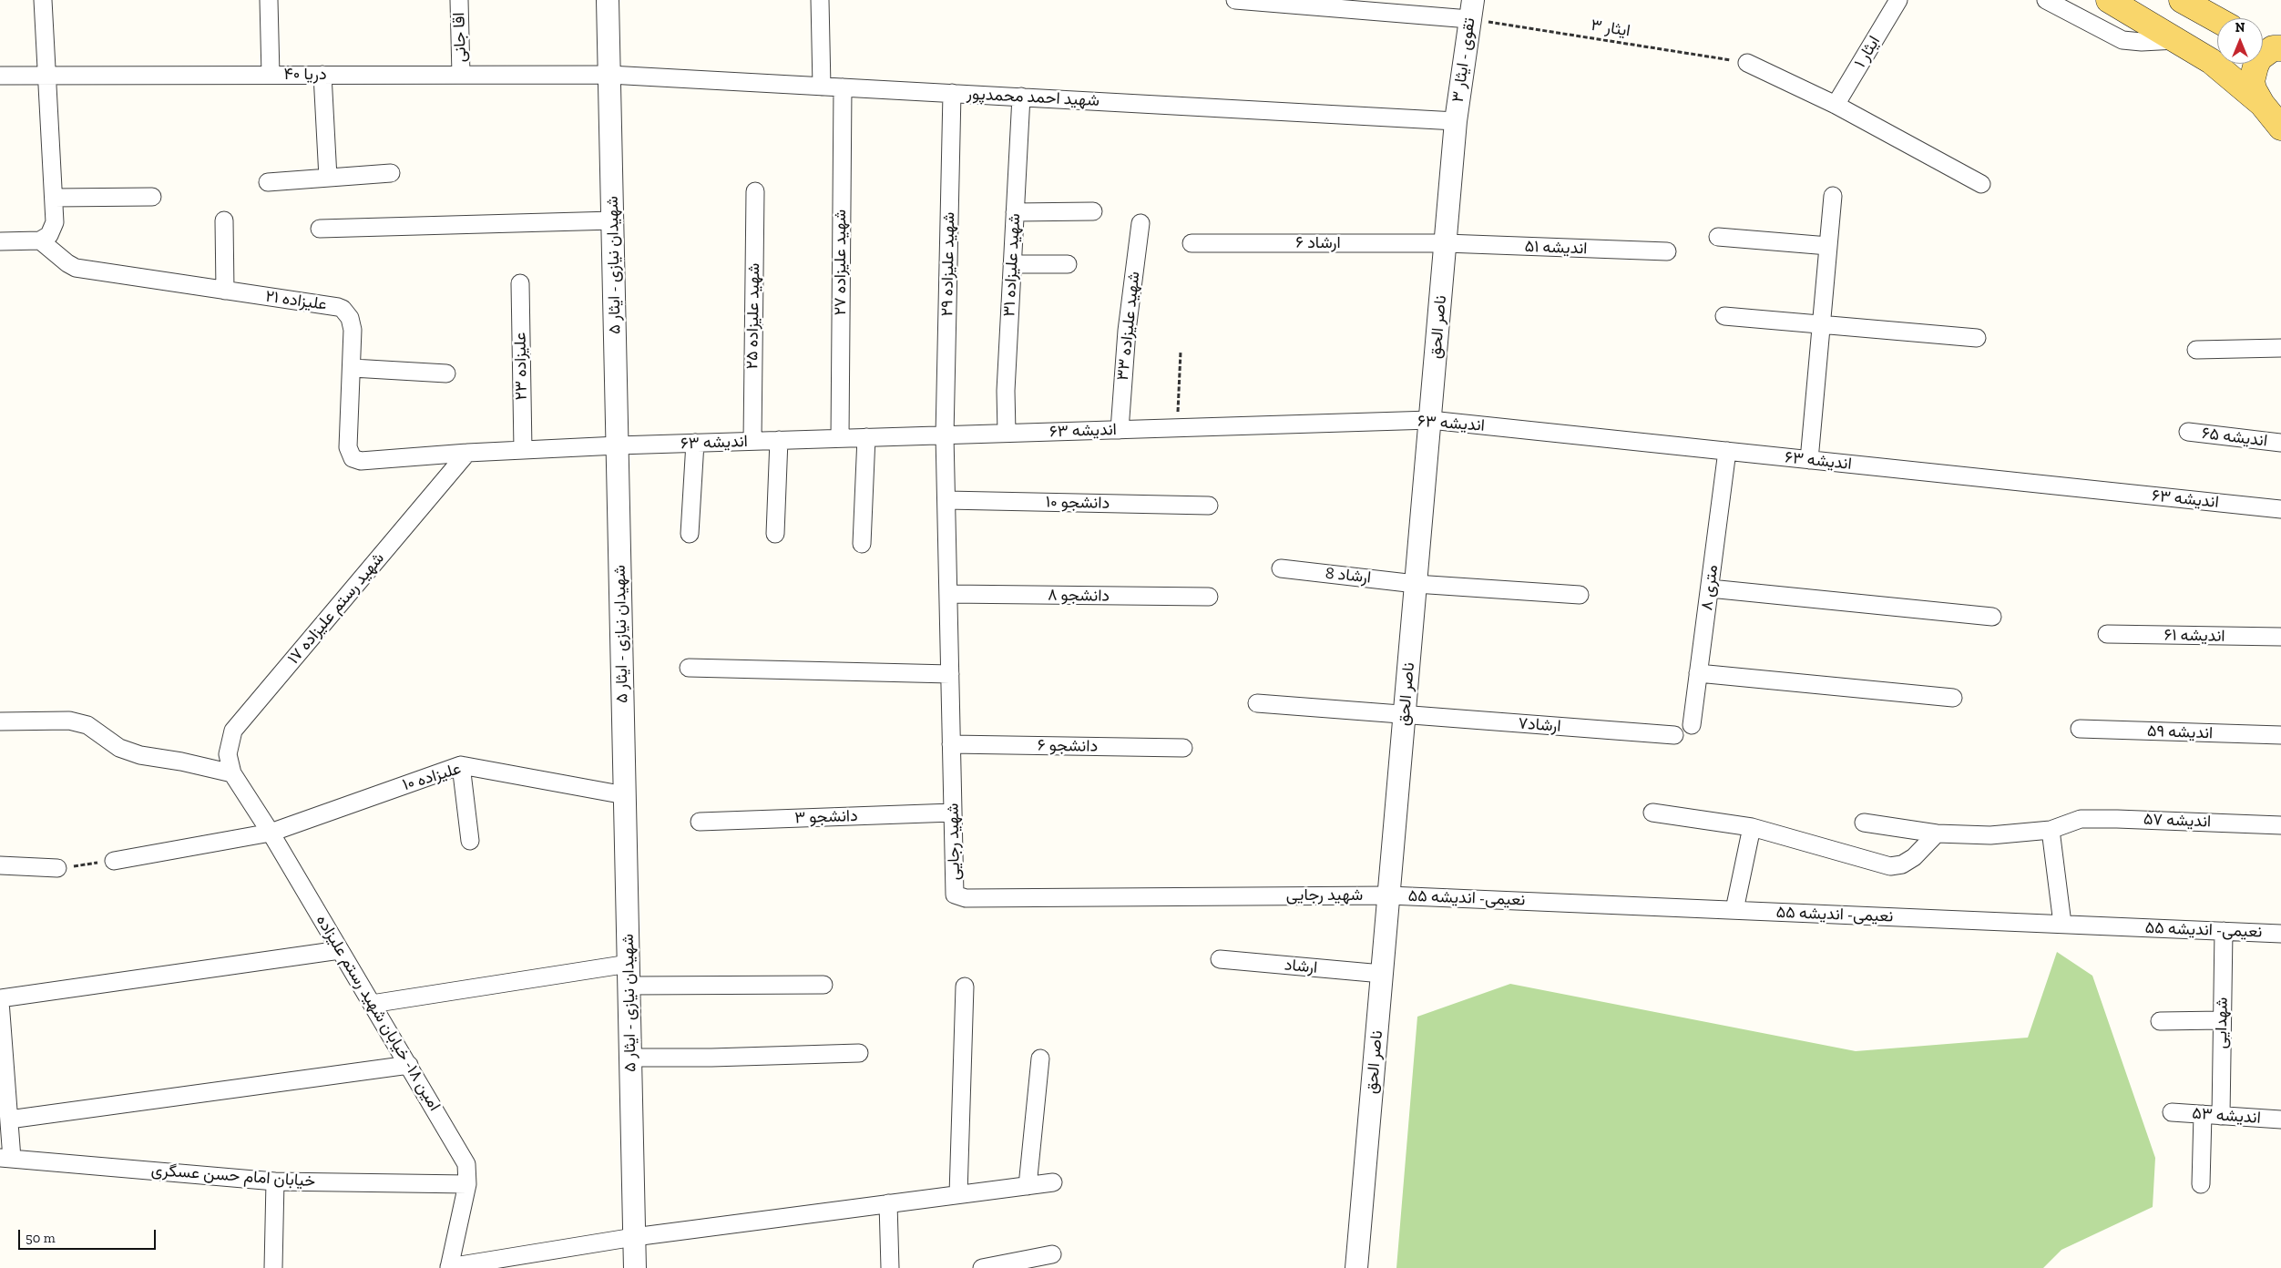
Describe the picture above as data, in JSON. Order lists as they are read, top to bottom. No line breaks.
{"streets":{"street":["اقا جانی","ایثار ۱","تقوی - ایثار ۳","دریا ۴۰","شهید احمد محمدپور","ارشاد ۶","اندیشه ۵۱","شهید علیزاده ۲۷","شهید علیزاده ۲۹","شهیدان نیازی - ایثار ۵","شهید علیزاده ۳۱","علیزاده ۲۱","شهید علیزاده ۲۵","شهید علیزاده ۳۳","ناصر الحق","علیزاده ۲۳","اندیشه ۶۳","اندیشه ۶۵","دانشجو ۱۰","ارشاد 8","۸ متری","دانشجو ۸","۱۷ شهید رستم علیزاده","اندیشه ۶۱","ارشاد۷","اندیشه ۵۹","دانشجو ۶","علیزاده ۱۰","دانشجو ۳","اندیشه ۵۷","شهید رجایی","نعیمی- اندیشه ۵۵","ارشاد","امین ۱۸- خيابان شهيد رستم عليزاده","شهدایی","اندیشه ۵۳","خیابان امام حسن عسگری"],"path":["ایثار ۳"]},"crossings":[["ایثار ۳","تقوی - ایثار ۳"],["اقا جانی","دریا ۴۰"],["تقوی - ایثار ۳","شهید احمد محمدپور"],["تقوی - ایثار ۳","ناصر الحق"],["دریا ۴۰","شهید احمد محمدپور"],["دریا ۴۰","شهیدان نیازی - ایثار ۵"],["شهید احمد محمدپور","شهید علیزاده ۲۷"],["شهید احمد محمدپور","شهید علیزاده ۲۹"],["شهید احمد محمدپور","شهیدان نیازی - ایثار ۵"],["شهید احمد محمدپور","شهید علیزاده ۳۱"],["شهید احمد محمدپور","ناصر الحق"],["ارشاد ۶","اندیشه ۵۱"],["ارشاد ۶","ناصر الحق"],["اندیشه ۵۱","ناصر الحق"],["شهید علیزاده ۲۷","اندیشه ۶۳"],["شهید علیزاده ۲۹","اندیشه ۶۳"],["شهید علیزاده ۲۹","شهید رجایی"],["شهیدان نیازی - ایثار ۵","علیزاده ۲۱"],["شهیدان نیازی - ایثار ۵","اندیشه ۶۳"],["شهیدان نیازی - ایثار ۵","علیزاده ۱۰"],["شهید علیزاده ۳۱","اندیشه ۶۳"],["علیزاده ۲۱","علیزاده ۲۳"],["علیزاده ۲۱","اندیشه ۶۳"],["علیزاده ۲۱","۱۷ شهید رستم علیزاده"],["شهید علیزاده ۲۵","اندیشه ۶۳"],["شهید علیزاده ۳۳","اندیشه ۶۳"],["ناصر الحق","اندیشه ۶۳"],["ناصر الحق","ارشاد 8"],["ناصر الحق","ارشاد۷"],["ناصر الحق","شهید رجایی"],["ناصر الحق","نعیمی- اندیشه ۵۵"],["ناصر الحق","ارشاد"],["اندیشه ۶۳","۸ متری"],["اندیشه ۶۳","شهید رجایی"],["دانشجو ۱۰","شهید رجایی"],["دانشجو ۸","شهید رجایی"],["۱۷ شهید رستم علیزاده","امین ۱۸- خيابان شهيد رستم عليزاده"],["دانشجو ۶","شهید رجایی"],["علیزاده ۱۰","امین ۱۸- خيابان شهيد رستم عليزاده"],["دانشجو ۳","شهید رجایی"],["شهید رجایی","نعیمی- اندیشه ۵۵"],["نعیمی- اندیشه ۵۵","شهدایی"],["امین ۱۸- خيابان شهيد رستم عليزاده","خیابان امام حسن عسگری"],["شهدایی","اندیشه ۵۳"]],"scale_bar":"50 m","north":"top"}
